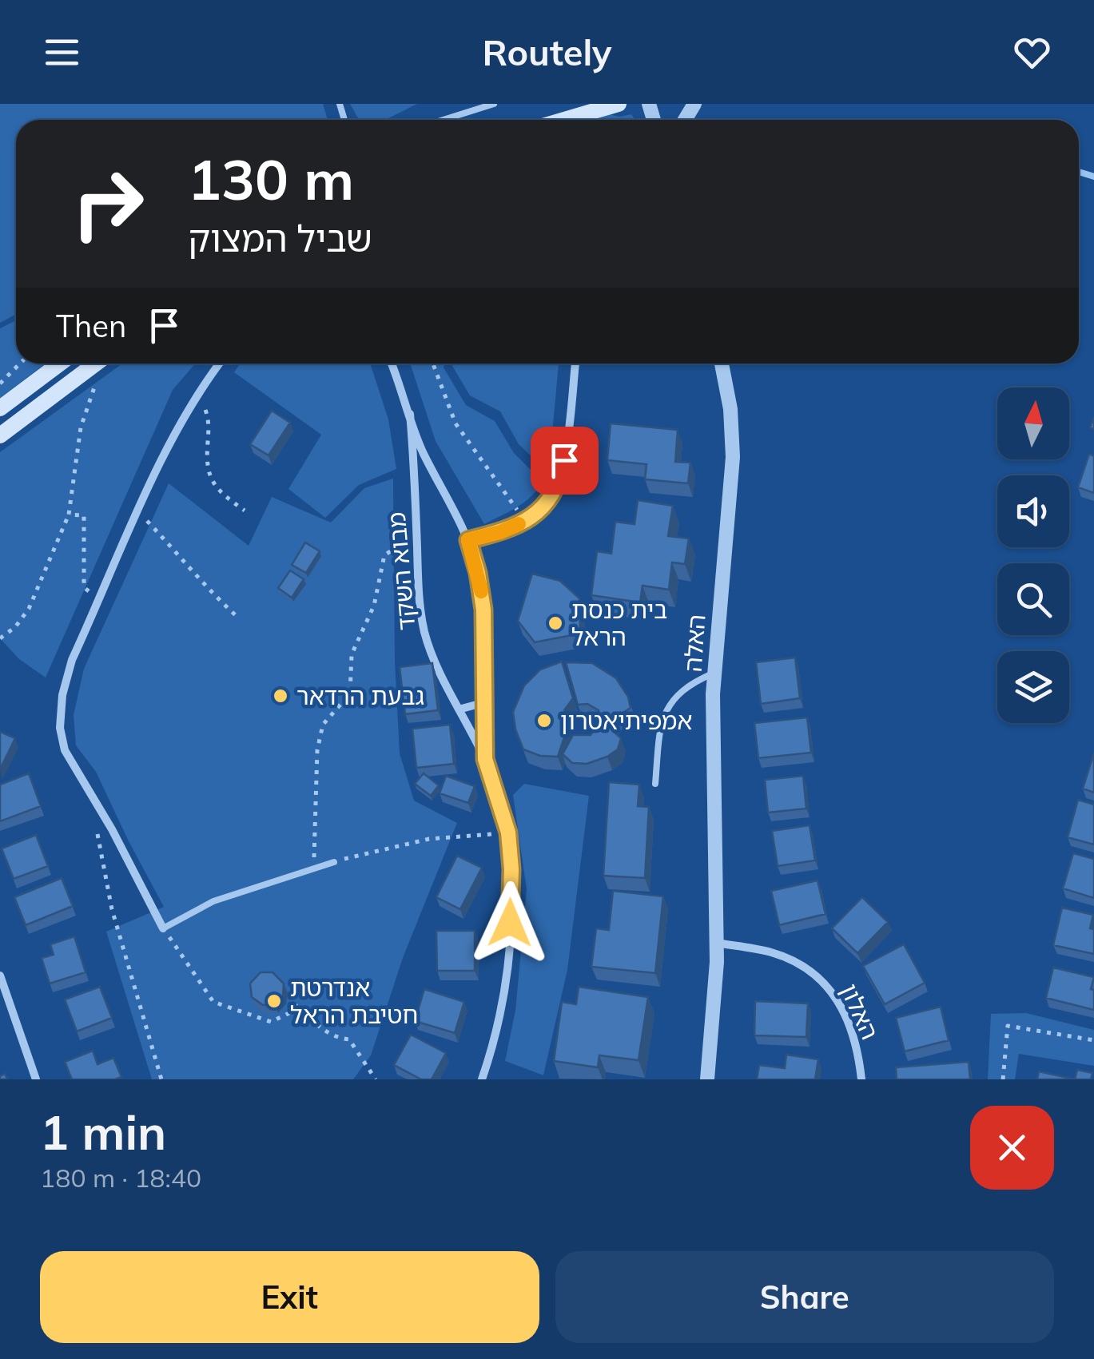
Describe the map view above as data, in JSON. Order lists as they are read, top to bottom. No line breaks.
{"streets":{"street":["מבוא השקד","האלה","האלון"]},"crossings":[["האלה","האלון"]],"places":["בית כנסת הראל","גבעת הרדאר","אמפיתיאטרון","אנדרטת חטיבת הראל"],"north":"top","page":{"header":"Routely","turn":["130 m","שביל המצוק"],"then":"Then","heading":["1 min","180 m · 18:40"],"buttons":["Exit","Share"]}}
